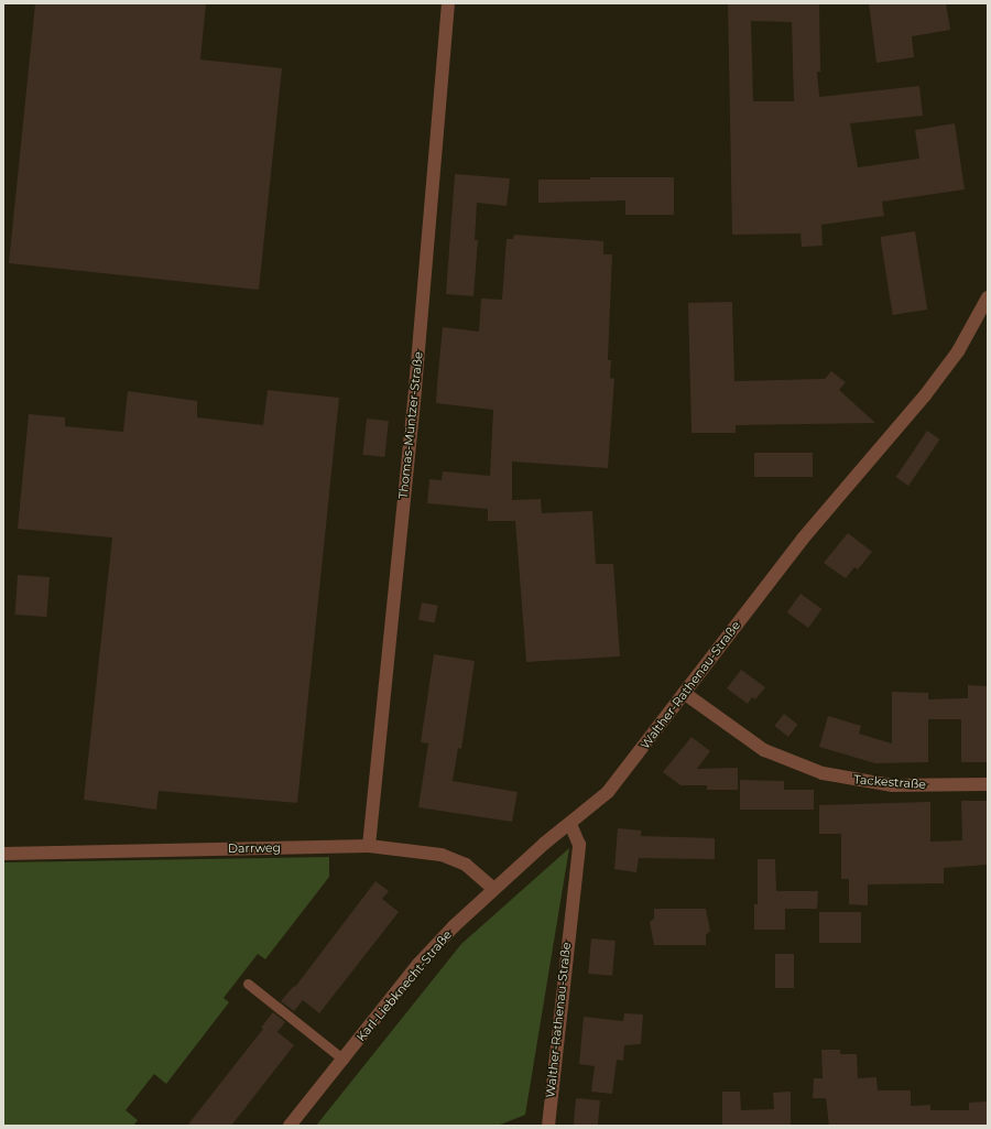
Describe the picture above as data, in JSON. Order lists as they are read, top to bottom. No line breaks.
{"streets":{"street":["Thomas-Müntzer-Straße","Walther-Rathenau-Straße","Tackestraße","Darrweg","Karl-Liebknecht-Straße"]},"crossings":[["Thomas-Müntzer-Straße","Darrweg"],["Walther-Rathenau-Straße","Tackestraße"],["Walther-Rathenau-Straße","Karl-Liebknecht-Straße"],["Darrweg","Karl-Liebknecht-Straße"]]}
